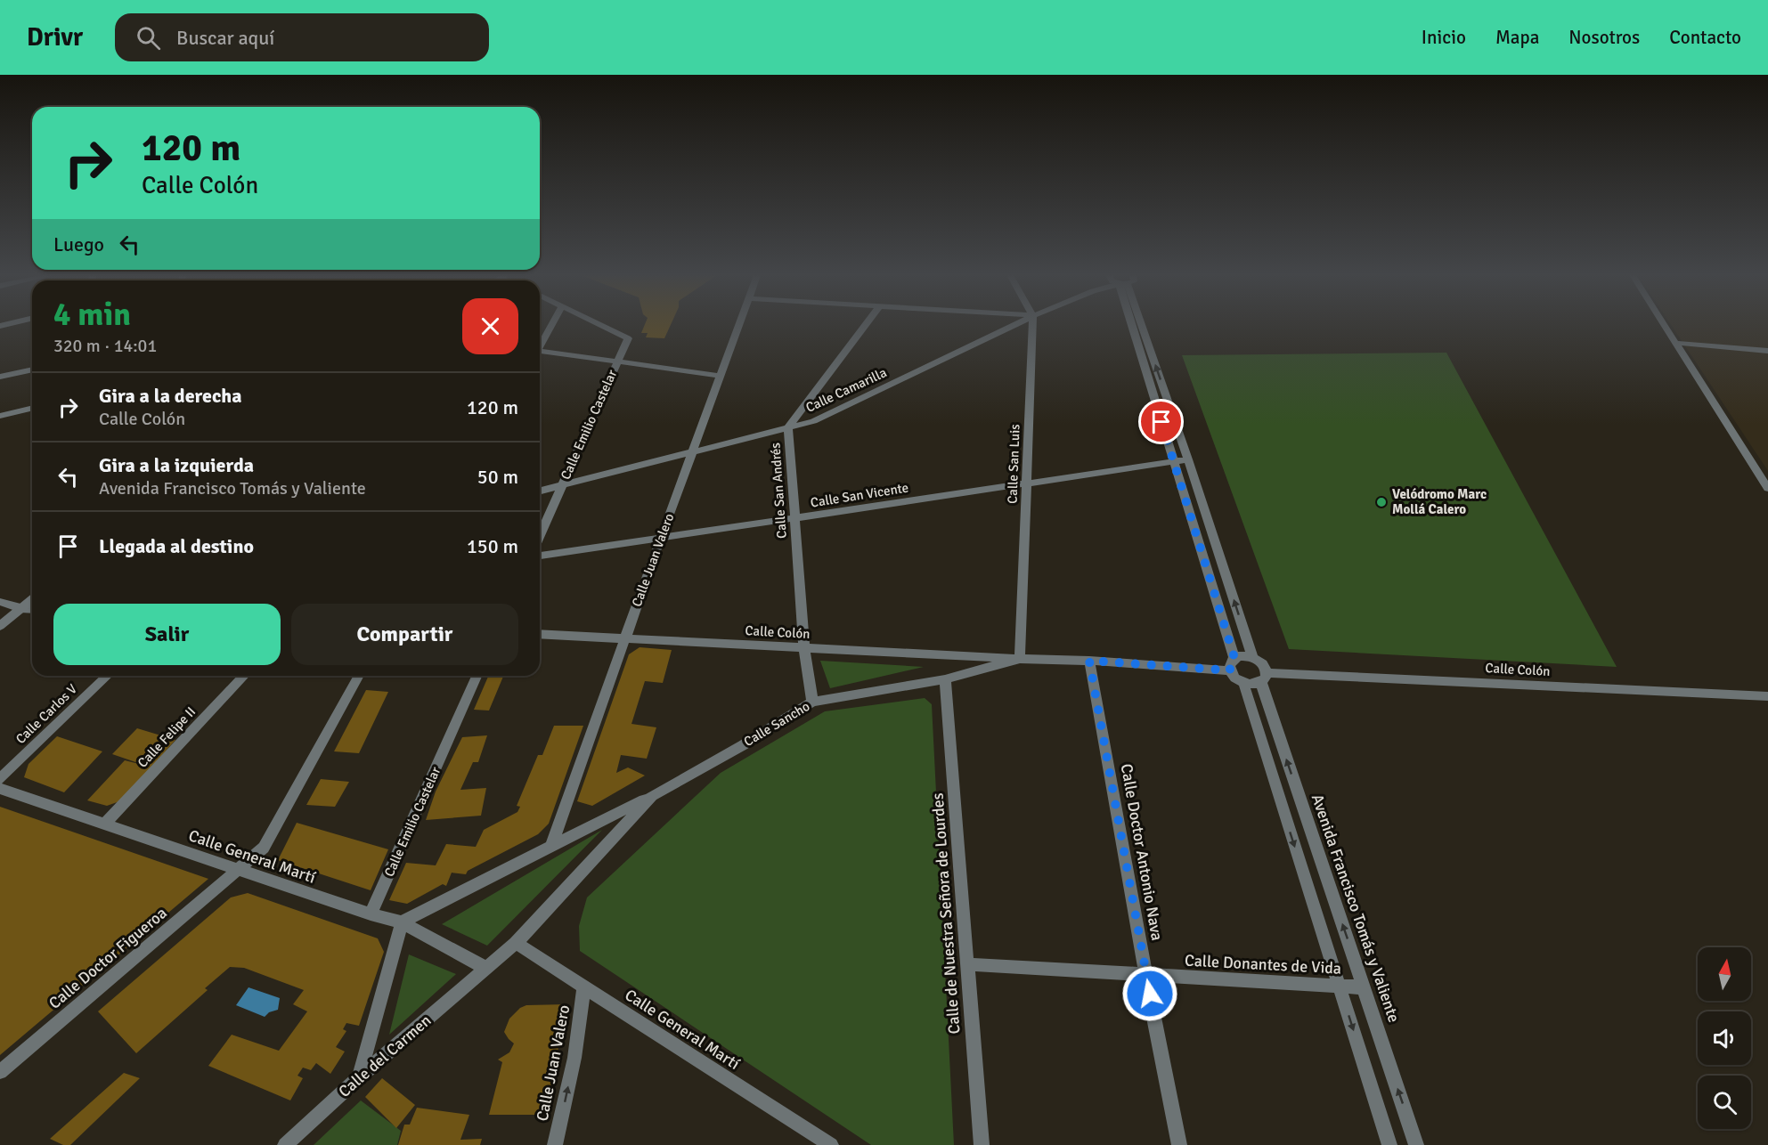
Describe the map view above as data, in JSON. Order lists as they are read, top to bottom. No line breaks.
{"streets":{"street":["Calle Camarilla","Calle Emilio Castelar","Calle San Luis","Calle San Andrés","Calle San Vicente","Calle Juan Valero","Calle Colón","Calle Carlos V","Calle Sancho","Calle Felipe II","Calle Doctor Antonio Nava","Calle General Martí","Avenida Francisco Tomás y Valiente","Calle de Nuestra Señora de Lourdes","Calle Doctor Figueroa","Calle Donantes de Vida","Calle del Carmen"]},"crossings":[["Calle Camarilla","Calle Emilio Castelar"],["Calle Camarilla","Calle San Andrés"],["Calle Camarilla","Calle Juan Valero"],["Calle Emilio Castelar","Calle General Martí"],["Calle San Luis","Calle San Vicente"],["Calle San Luis","Calle Colón"],["Calle San Andrés","Calle San Vicente"],["Calle San Andrés","Calle Colón"],["Calle San Andrés","Calle Sancho"],["Calle San Vicente","Calle Juan Valero"],["Calle Juan Valero","Calle Colón"],["Calle Juan Valero","Calle Sancho"],["Calle Juan Valero","Calle General Martí"],["Calle Colón","Calle Sancho"],["Calle Colón","Calle Doctor Antonio Nava"],["Calle Colón","Avenida Francisco Tomás y Valiente"],["Calle Colón","Calle de Nuestra Señora de Lourdes"],["Calle Sancho","Calle General Martí"],["Calle Sancho","Calle de Nuestra Señora de Lourdes"],["Calle Sancho","Calle del Carmen"],["Calle Felipe II","Calle General Martí"],["Calle Doctor Antonio Nava","Calle Donantes de Vida"],["Calle General Martí","Calle Doctor Figueroa"],["Calle General Martí","Calle del Carmen"],["Avenida Francisco Tomás y Valiente","Calle Donantes de Vida"],["Calle de Nuestra Señora de Lourdes","Calle Donantes de Vida"]],"places":["Velódromo Marc Mollá Calero"],"north":"top","page":{"header":"Drivr","search":"Buscar aquí","nav":["Inicio","Mapa","Nosotros","Contacto"],"turn":["120 m","Calle Colón"],"then":"Luego","heading":["4 min","320 m · 14:01"],"list":[{"name":"Gira a la derecha","note":"Calle Colón","value":"120 m"},{"name":"Gira a la izquierda","note":"Avenida Francisco Tomás y Valiente","value":"50 m"},{"name":"Llegada al destino","value":"150 m"}],"buttons":["Salir","Compartir"]}}
